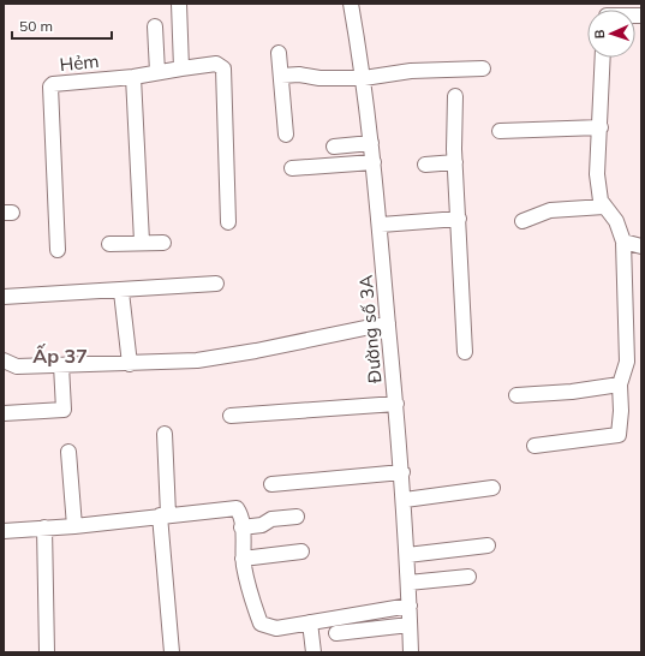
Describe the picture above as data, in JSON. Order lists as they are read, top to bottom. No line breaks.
{"streets":{"street":["Hẻm","Đường số 3A"]},"districts":["Ấp 37"],"scale_bar":"50 m","north":"left"}
